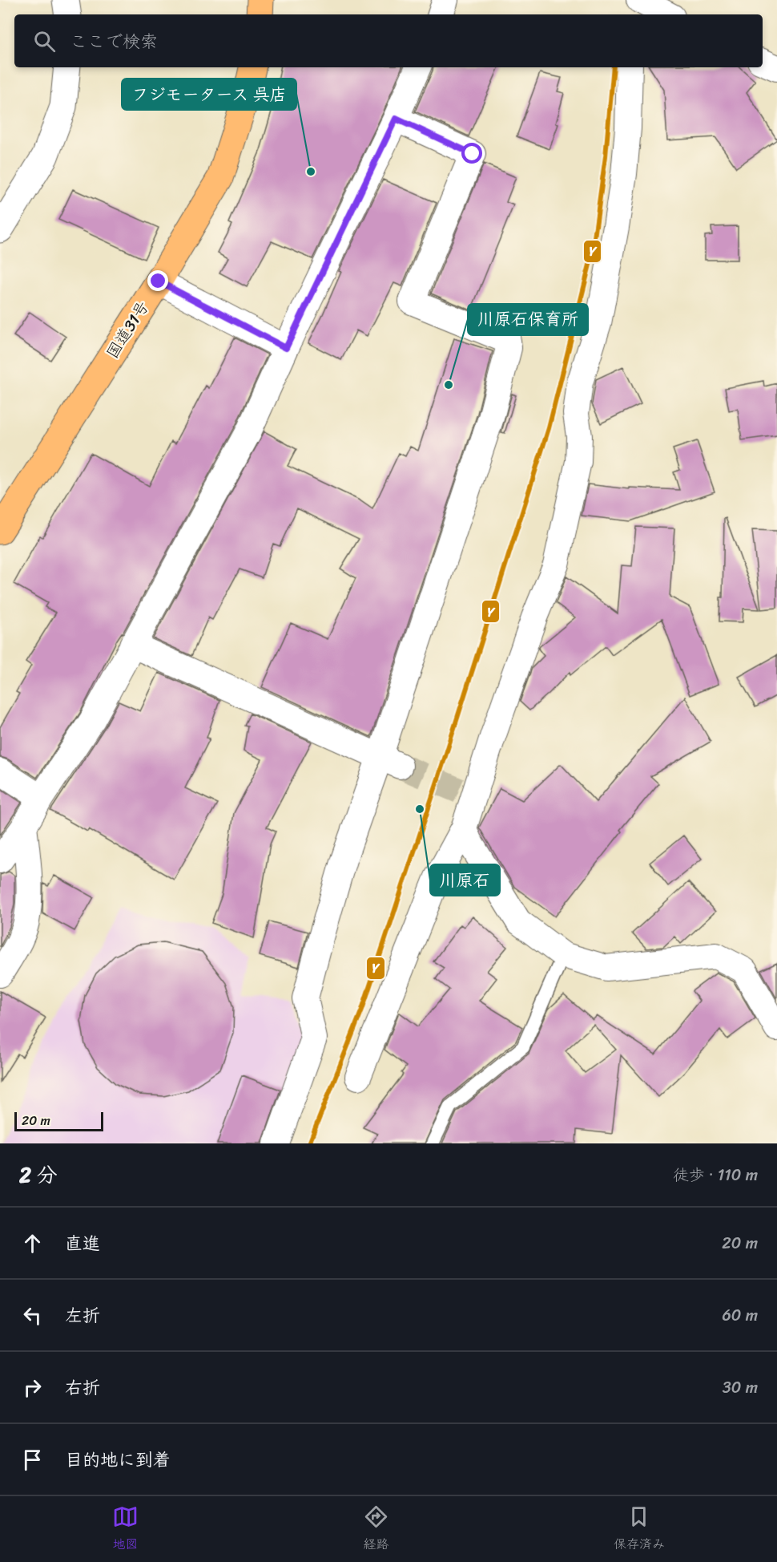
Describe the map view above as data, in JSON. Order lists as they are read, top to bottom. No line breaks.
{"streets":{"highway":["国道31号"]},"places":["フジモータース 呉店","川原石保育所","川原石"],"lines":["transit line Y"],"scale_bar":"20 m","page":{"search":"ここで検索","scale":"20 m","heading":["2 分","徒歩 · 110 m"],"list":[["直進","20 m"],["左折","60 m"],["右折","30 m"],"目的地に到着"],"nav":["地図","経路","保存済み"]}}
